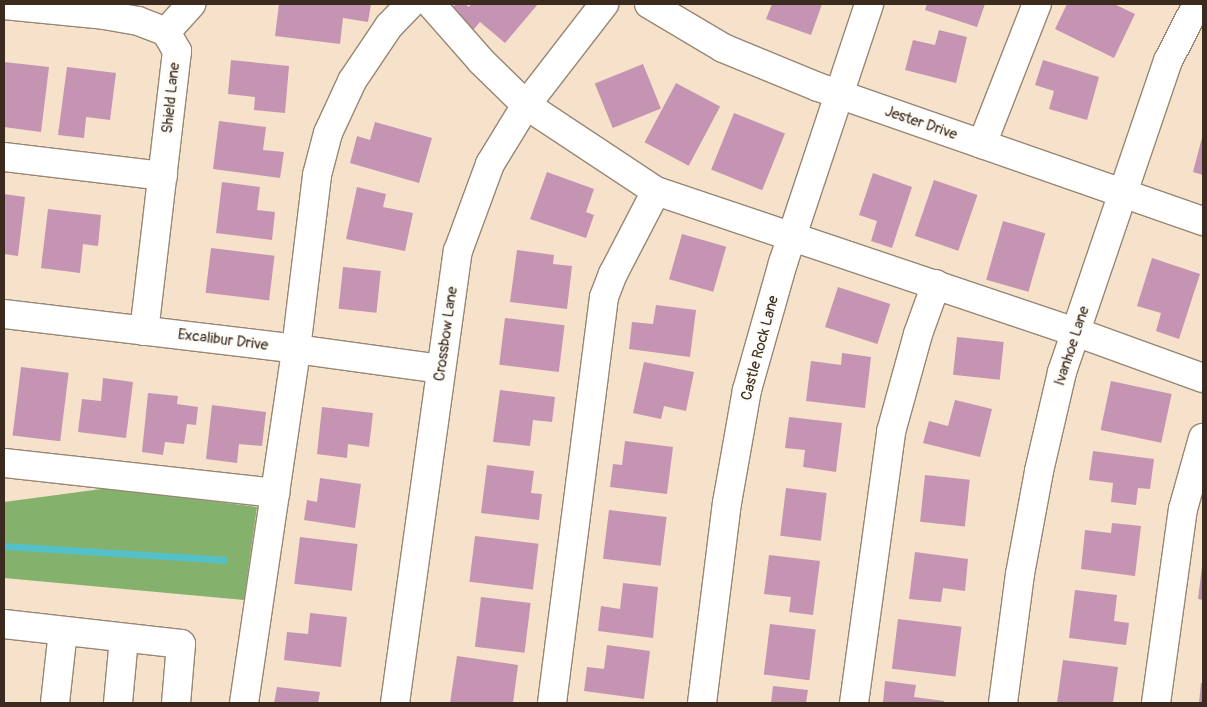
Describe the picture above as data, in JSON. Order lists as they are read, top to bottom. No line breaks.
{"streets":{"street":["Shield Lane","Jester Drive","Crossbow Lane","Excalibur Drive","Ivanhoe Lane","Castle Rock Lane"]},"crossings":[["Shield Lane","Excalibur Drive"],["Jester Drive","Ivanhoe Lane"],["Jester Drive","Castle Rock Lane"],["Crossbow Lane","Excalibur Drive"]]}
